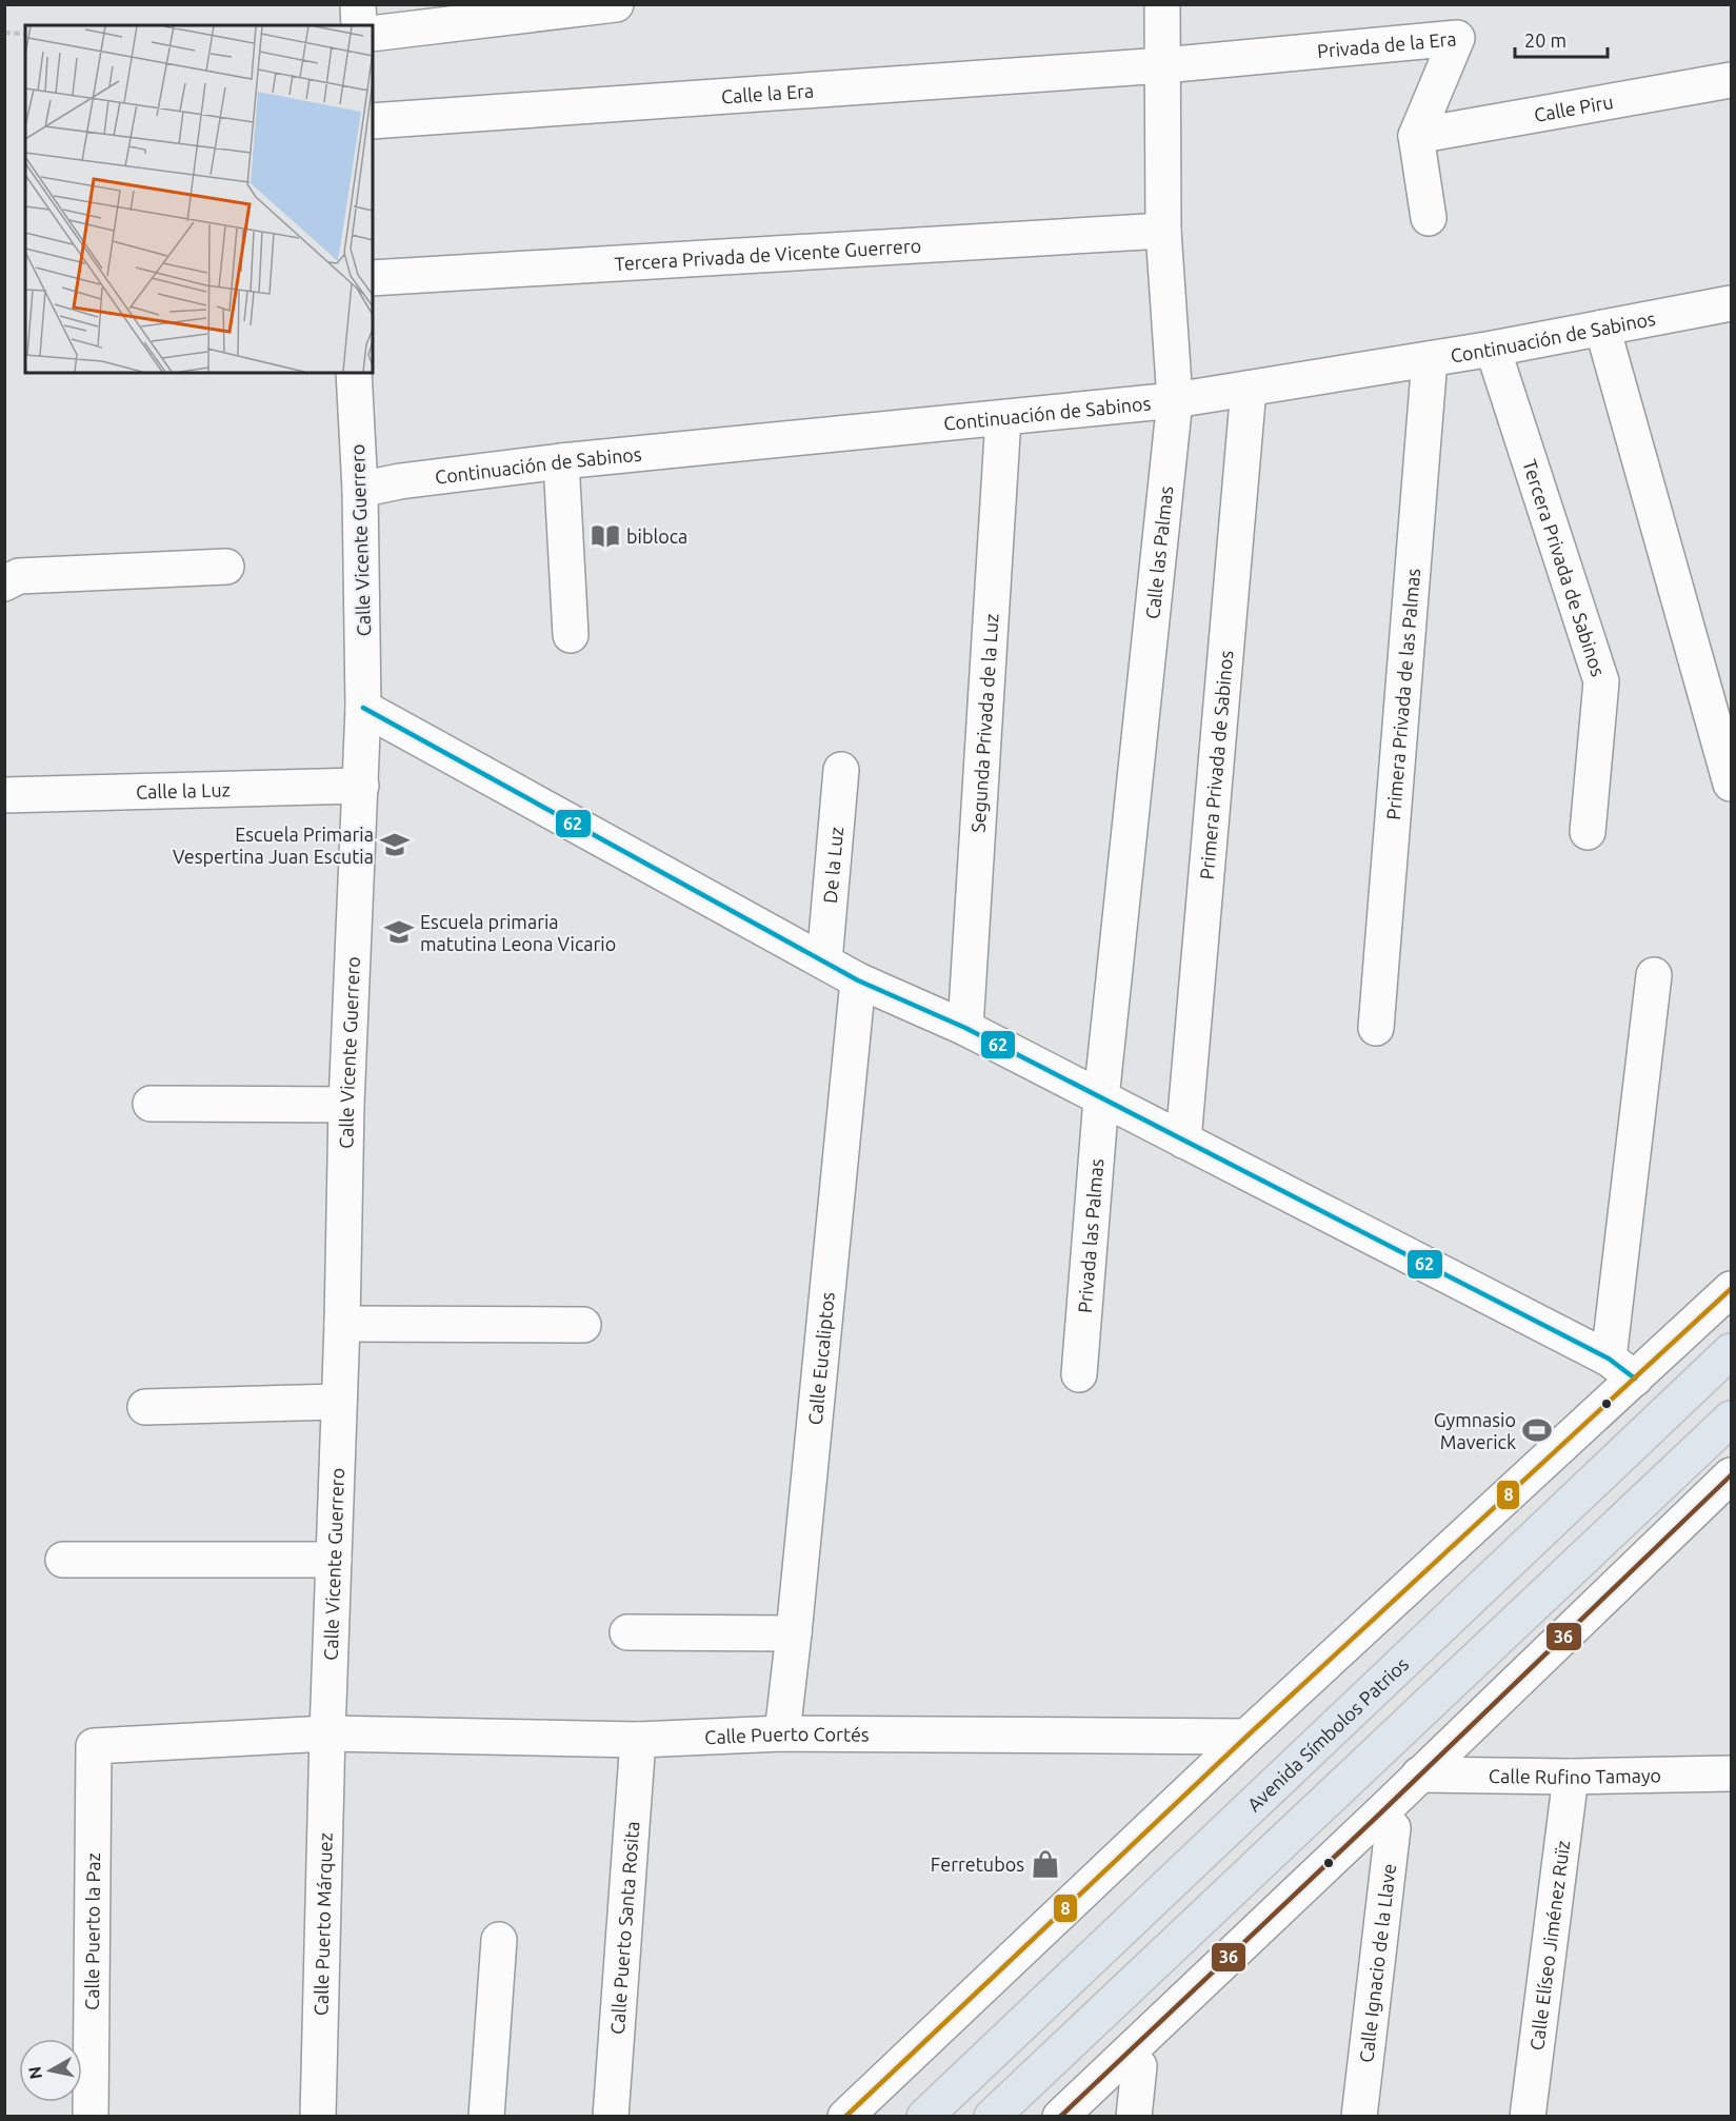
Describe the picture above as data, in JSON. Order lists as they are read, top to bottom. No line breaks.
{"streets":{"main road":["Avenida Símbolos Patrios"],"street":["Privada de la Era","Calle la Era","Calle Piru","Tercera Privada de Vicente Guerrero","Continuación de Sabinos","Calle Vicente Guerrero","Calle las Palmas","Tercera Privada de Sabinos","Primera Privada de las Palmas","Segunda Privada de la Luz","Primera Privada de Sabinos","Calle la Luz","De la Luz","Privada las Palmas","Calle Eucaliptos","Calle Puerto Cortés","Calle Rufino Tamayo","Calle Puerto Márquez","Calle Puerto Santa Rosita","Calle Puerto la Paz","Calle Elíseo Jiménez Ruïz","Calle Ignacio de la Llave"]},"crossings":[["Privada de la Era","Calle la Era"],["Privada de la Era","Calle Piru"],["Privada de la Era","Calle las Palmas"],["Calle la Era","Calle las Palmas"],["Tercera Privada de Vicente Guerrero","Calle las Palmas"],["Continuación de Sabinos","Calle Vicente Guerrero"],["Continuación de Sabinos","Calle las Palmas"],["Continuación de Sabinos","Tercera Privada de Sabinos"],["Continuación de Sabinos","Primera Privada de las Palmas"],["Continuación de Sabinos","Segunda Privada de la Luz"],["Continuación de Sabinos","Primera Privada de Sabinos"],["Calle Vicente Guerrero","Calle la Luz"],["Calle Vicente Guerrero","Calle Puerto Cortés"],["Calle Vicente Guerrero","Calle Puerto Márquez"],["Calle las Palmas","Privada las Palmas"],["Calle Eucaliptos","Calle Puerto Cortés"],["Calle Puerto Cortés","Calle Puerto Márquez"],["Calle Puerto Cortés","Calle Puerto Santa Rosita"],["Calle Puerto Cortés","Calle Puerto la Paz"],["Calle Rufino Tamayo","Calle Elíseo Jiménez Ruïz"]],"places":{"library":["bibloca"],"school or university":["Escuela Primaria Vespertina Juan Escutia","Escuela primaria matutina Leona Vicario"],"sports":["Gymnasio Maverick"],"shop":["Ferretubos"]},"lines":["transit line 62","transit line 8","transit line 36"],"scale_bar":"20 m","north":"left"}
